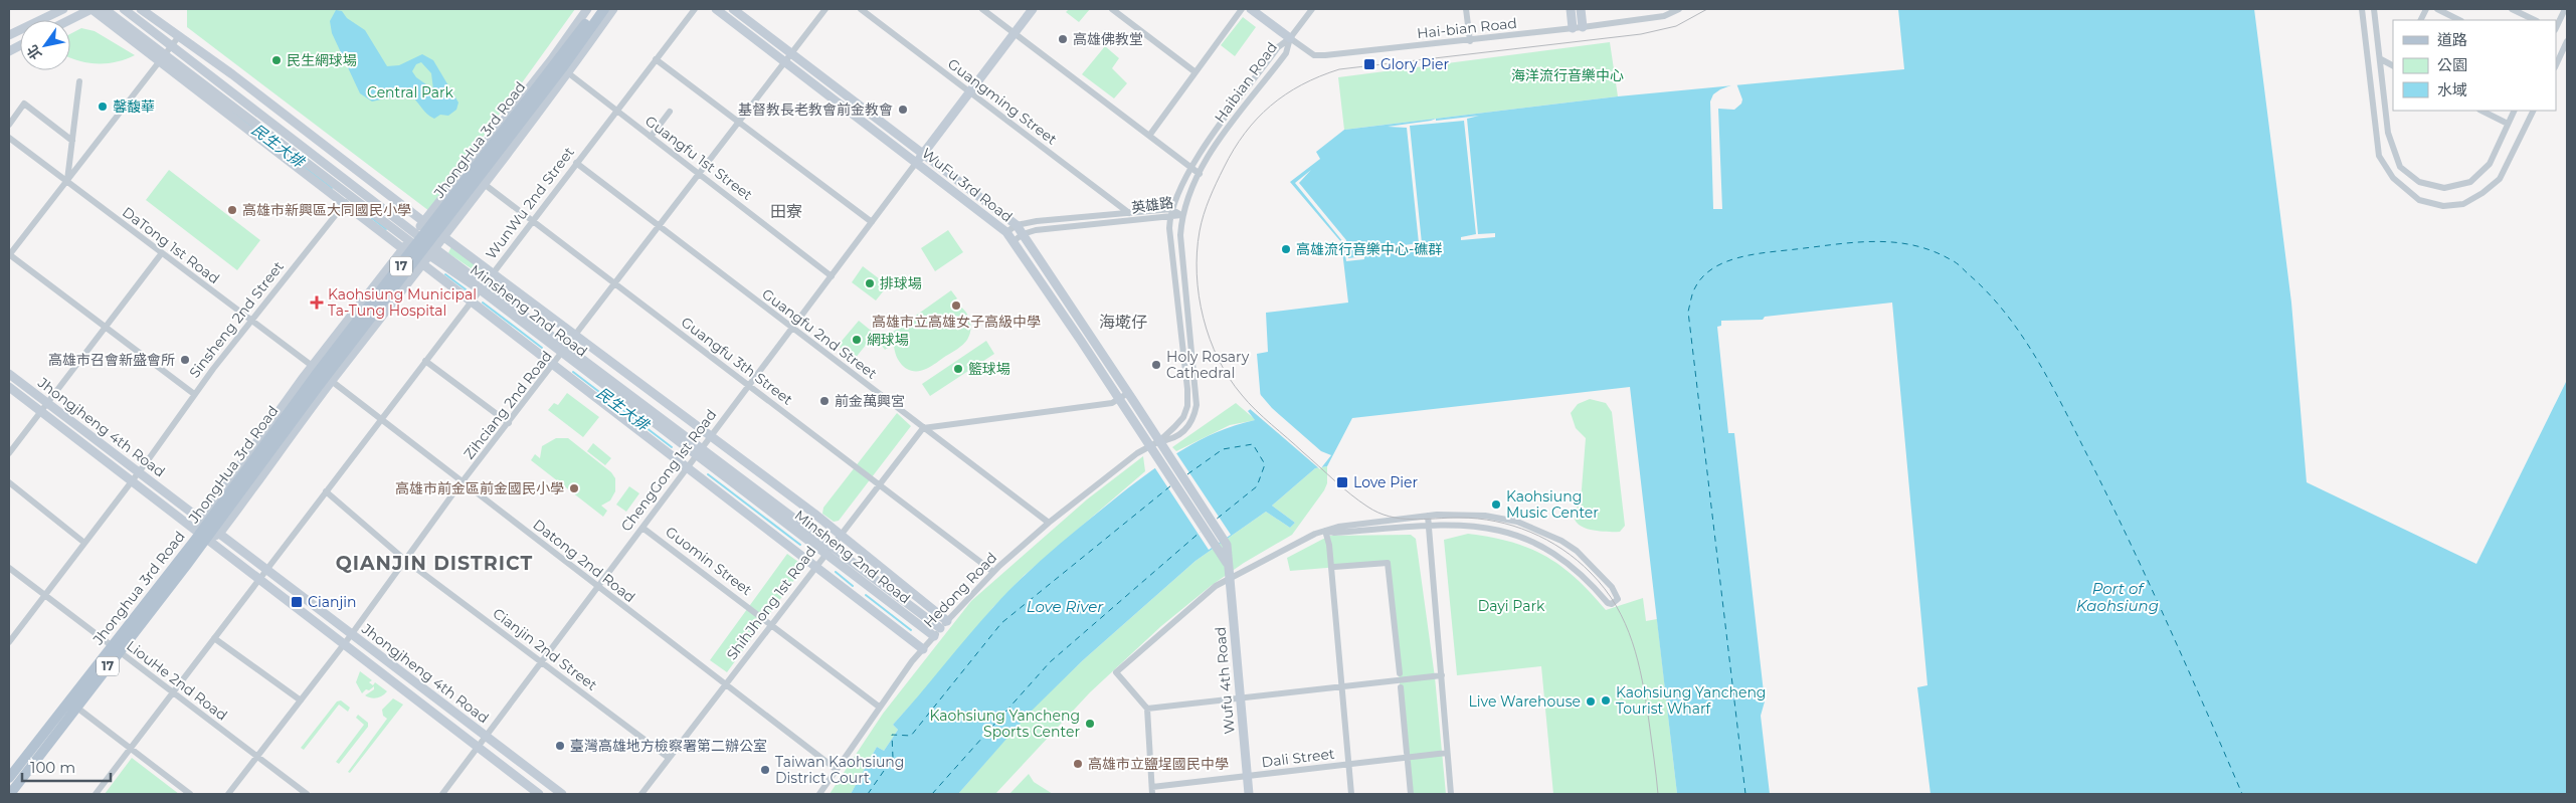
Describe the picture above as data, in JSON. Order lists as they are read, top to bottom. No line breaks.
{"streets":{"main road":["JhongHua 3rd Road","17","Jhonghua 3rd Road"],"street":["Hai-bian Road","Haibian Road","Guangming Street","Guangfu 1st Street","WuFu 3rd Road","WunWu 2nd Street","英雄路","DaTong 1st Road","Minsheng 2nd Road","Sinsheng 2nd Street","Guangfu 2nd Street","Guangfu 3th Street","Zihciang 2nd Road","Jhongjheng 4th Road","ChengGong 1st Road","Datong 2nd Road","Guomin Street","Hedong Road","ShihJhong 1st Road","Cianjin 2nd Street","LiouHe 2nd Road","Wufu 4th Road","Dali Street"]},"crossings":[["Hai-bian Road","Haibian Road"],["Haibian Road","WuFu 3rd Road"],["Haibian Road","英雄路"],["Haibian Road","Hedong Road"],["Guangming Street","英雄路"],["JhongHua 3rd Road","Guangfu 1st Street"],["JhongHua 3rd Road","DaTong 1st Road"],["JhongHua 3rd Road","17"],["JhongHua 3rd Road","Minsheng 2nd Road"],["JhongHua 3rd Road","Guangfu 3th Street"],["JhongHua 3rd Road","Jhongjheng 4th Road"],["JhongHua 3rd Road","Datong 2nd Road"],["JhongHua 3rd Road","Jhonghua 3rd Road"],["Guangfu 1st Street","WunWu 2nd Street"],["Guangfu 1st Street","17"],["Guangfu 1st Street","Zihciang 2nd Road"],["Guangfu 1st Street","ChengGong 1st Road"],["WuFu 3rd Road","英雄路"],["WuFu 3rd Road","Zihciang 2nd Road"],["WuFu 3rd Road","ChengGong 1st Road"],["WuFu 3rd Road","Hedong Road"],["WuFu 3rd Road","Wufu 4th Road"],["WunWu 2nd Street","Minsheng 2nd Road"],["WunWu 2nd Street","Guangfu 2nd Street"],["WunWu 2nd Street","Guangfu 3th Street"],["WunWu 2nd Street","Jhongjheng 4th Road"],["WunWu 2nd Street","Datong 2nd Road"],["WunWu 2nd Street","Cianjin 2nd Street"],["WunWu 2nd Street","LiouHe 2nd Road"],["DaTong 1st Road","Sinsheng 2nd Street"],["DaTong 1st Road","Datong 2nd Road"],["Minsheng 2nd Road","Sinsheng 2nd Street"],["Minsheng 2nd Road","Zihciang 2nd Road"],["Minsheng 2nd Road","ChengGong 1st Road"],["Minsheng 2nd Road","Hedong Road"],["Minsheng 2nd Road","ShihJhong 1st Road"],["Sinsheng 2nd Street","Jhongjheng 4th Road"],["Sinsheng 2nd Street","LiouHe 2nd Road"],["Guangfu 2nd Street","Zihciang 2nd Road"],["Guangfu 2nd Street","ChengGong 1st Road"],["Guangfu 2nd Street","Hedong Road"],["Guangfu 2nd Street","ShihJhong 1st Road"],["Guangfu 3th Street","Zihciang 2nd Road"],["Guangfu 3th Street","ChengGong 1st Road"],["Guangfu 3th Street","Hedong Road"],["Guangfu 3th Street","ShihJhong 1st Road"],["Zihciang 2nd Road","Jhongjheng 4th Road"],["Zihciang 2nd Road","Datong 2nd Road"],["Zihciang 2nd Road","Cianjin 2nd Street"],["Zihciang 2nd Road","LiouHe 2nd Road"],["Jhongjheng 4th Road","ChengGong 1st Road"],["Jhongjheng 4th Road","Jhonghua 3rd Road"],["ChengGong 1st Road","Datong 2nd Road"],["ChengGong 1st Road","Guomin Street"],["ChengGong 1st Road","Cianjin 2nd Street"],["Datong 2nd Road","Hedong Road"],["Datong 2nd Road","ShihJhong 1st Road"],["Guomin Street","Hedong Road"],["Guomin Street","ShihJhong 1st Road"],["Jhonghua 3rd Road","LiouHe 2nd Road"],["ShihJhong 1st Road","Cianjin 2nd Street"],["Wufu 4th Road","Dali Street"]],"districts":["田寮","海墘仔","QIANJIN DISTRICT"],"water":["民生大排","Port of Kaohsiung","Love River"],"parks":["海洋流行音樂中心","Central Park","Dayi Park"],"places":{"other":["高雄佛教堂","民生網球場","馨馥華","基督教長老教會前金教會","高雄市新興區大同國民小學","高雄流行音樂中心-礁群","排球場","高雄市立高雄女子高級中學","網球場","高雄市召會新盛會所","Holy Rosary Cathedral","籃球場","前金萬興宮","高雄市前金區前金國民小學","Kaohsiung Music Center","Kaohsiung Yancheng Tourist Wharf","Live Warehouse","Kaohsiung Yancheng Sports Center","臺灣高雄地方檢察署第二辦公室","高雄市立鹽埕國民中學","Taiwan Kaohsiung District Court"],"transit":["Glory Pier","Love Pier","Cianjin"],"health":["Kaohsiung Municipal Ta-Tung Hospital"]},"legend":["道路","公園","水域"],"scale_bar":"100 m","north":"bottom left"}
